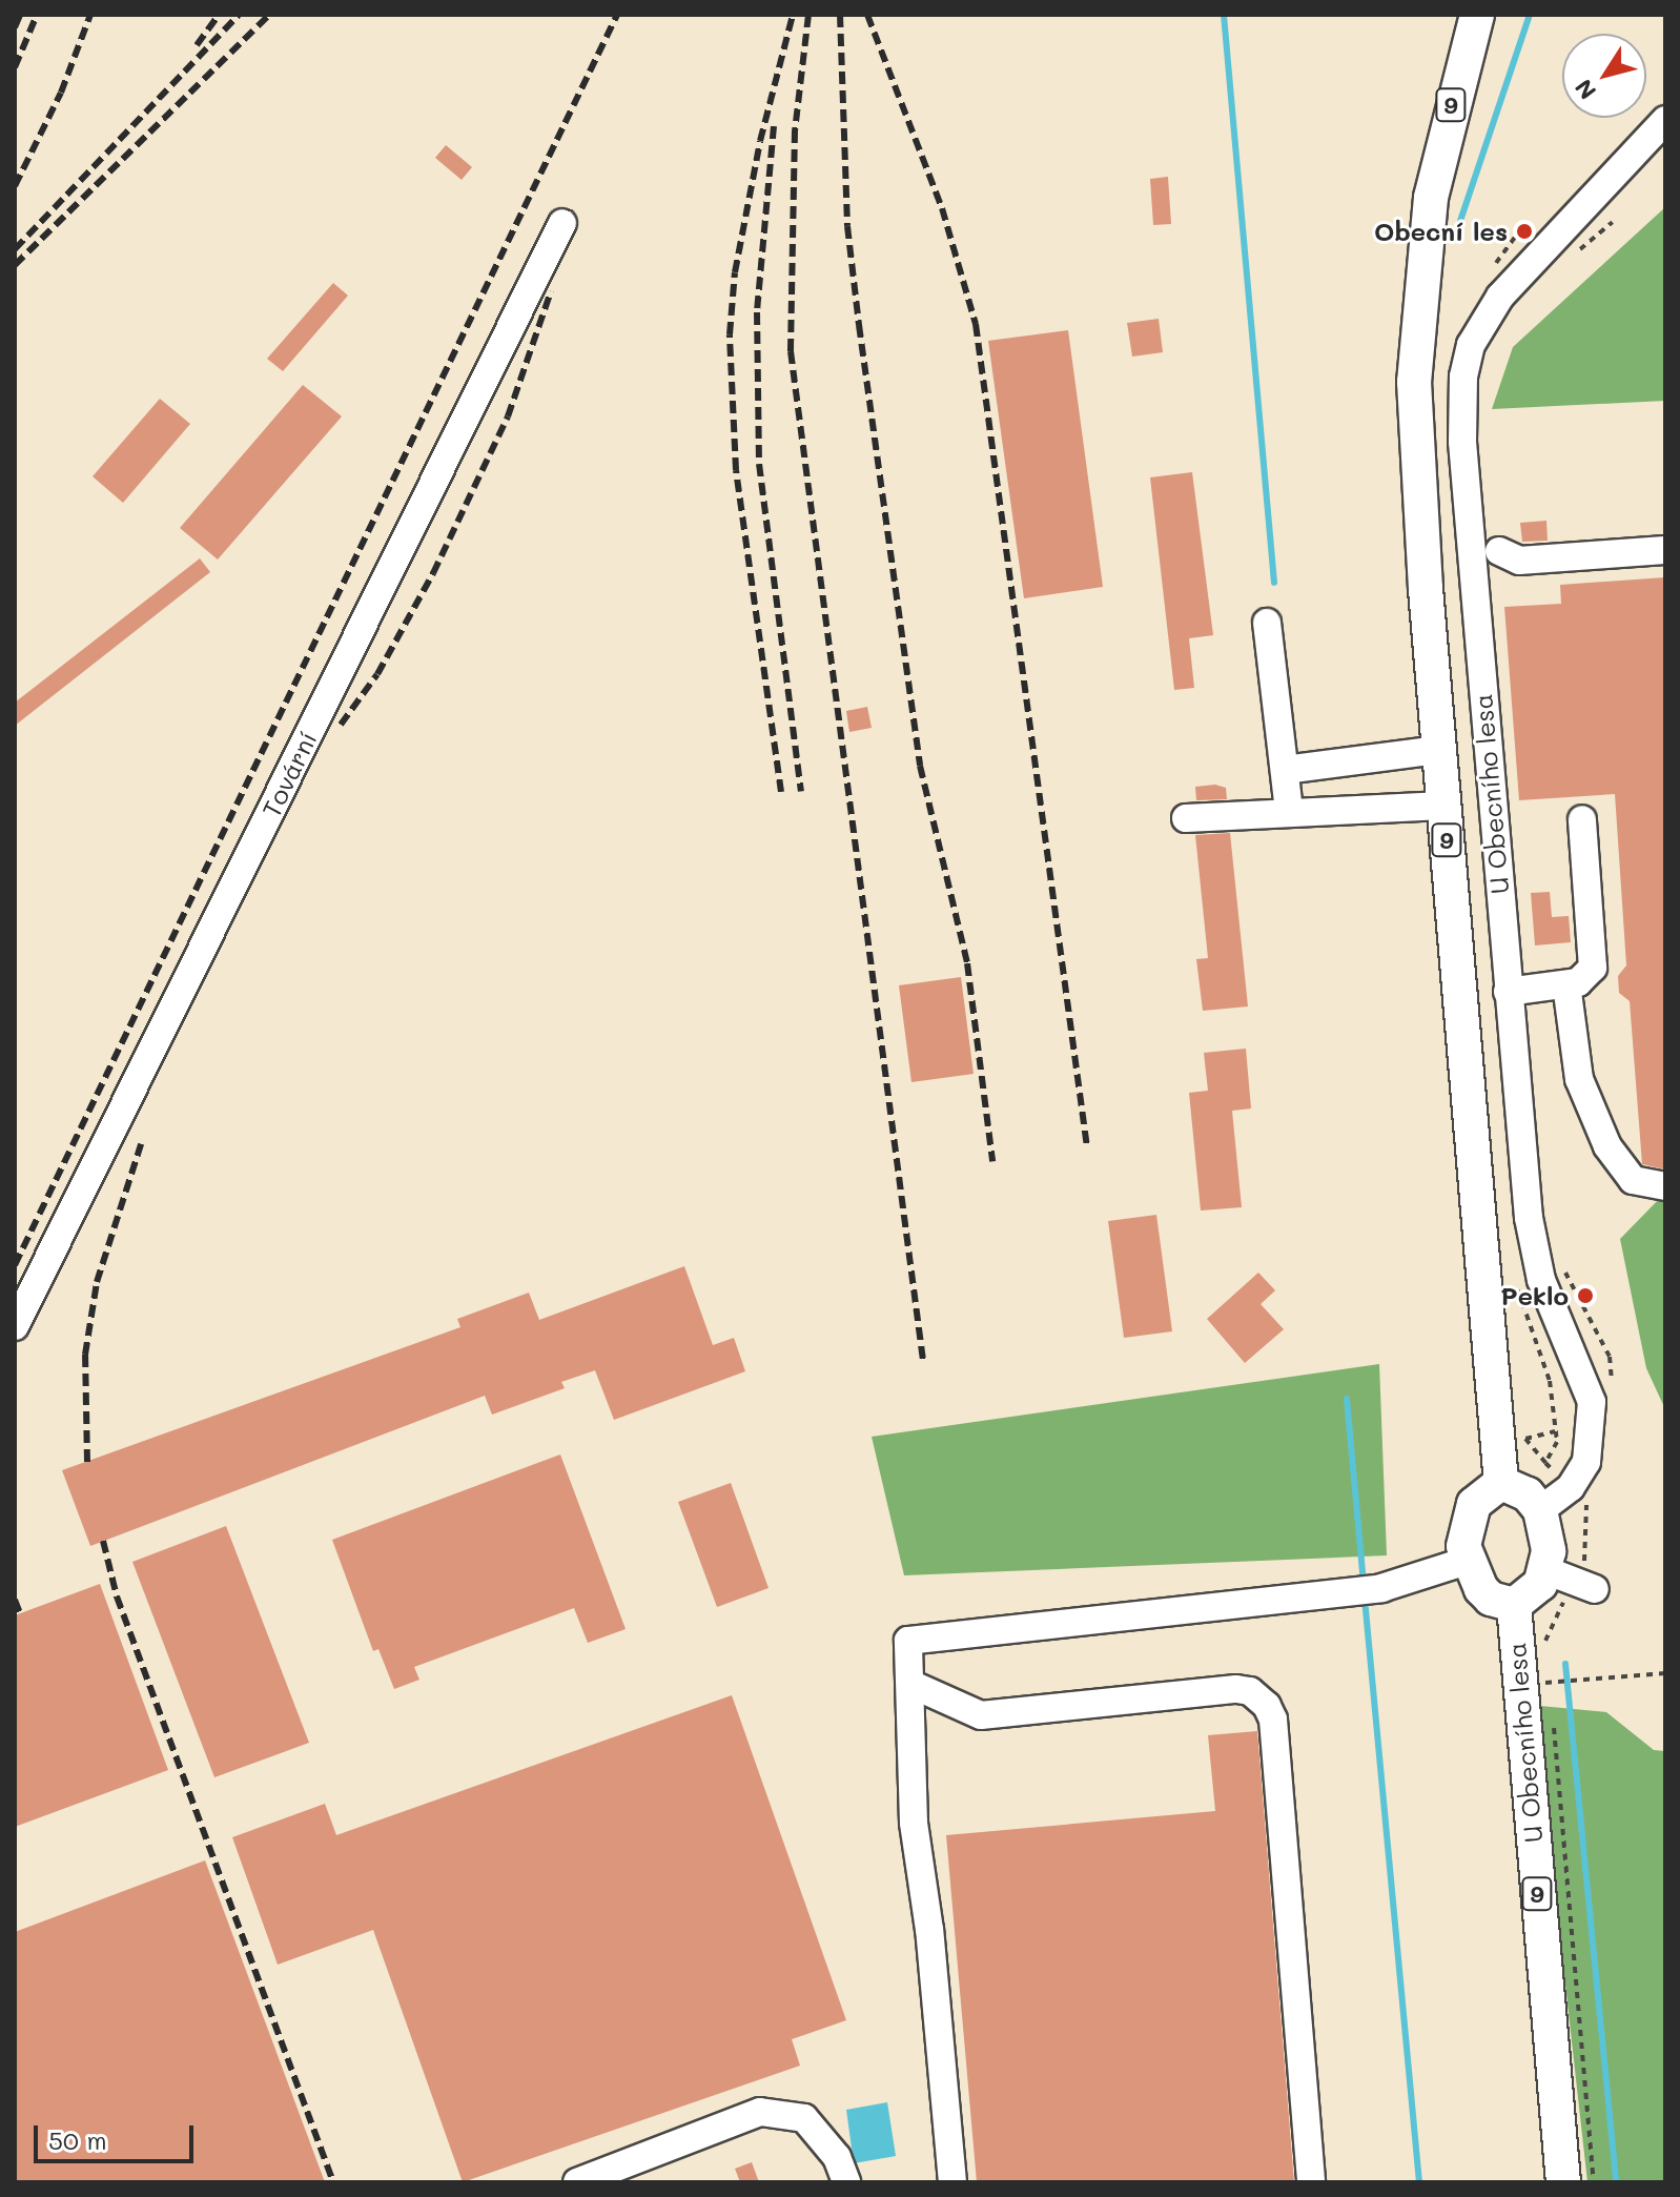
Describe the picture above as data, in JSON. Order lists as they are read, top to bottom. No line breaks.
{"streets":{"main road":["9","U Obecního lesa"],"street":["Tovární"]},"places":["Obecní les","Peklo"],"scale_bar":"50 m","north":"bottom left"}
